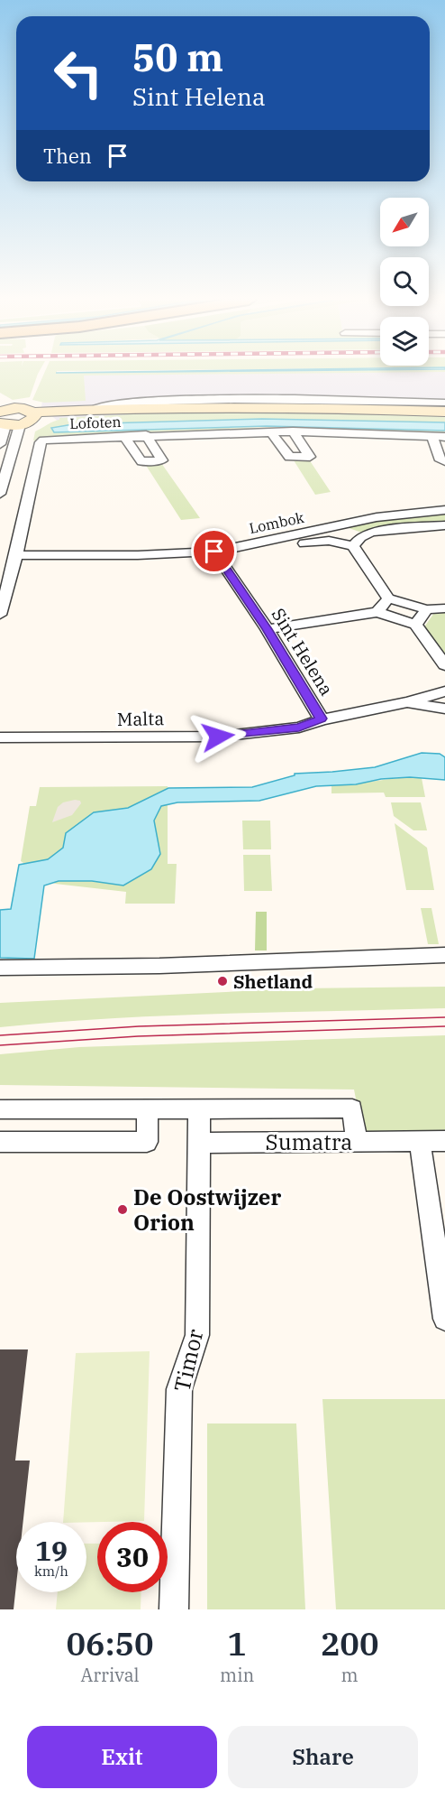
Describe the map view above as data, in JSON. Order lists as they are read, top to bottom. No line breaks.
{"streets":{"street":["Lofoten","Lombok","Sint Helena","Malta","Sumatra","Timor"]},"crossings":[["Lombok","Sint Helena"],["Sint Helena","Malta"],["Sumatra","Timor"]],"places":["Shetland","De Oostwijzer Orion"],"north":"bottom left","page":{"turn":["50 m","Sint Helena"],"then":"Then","speed":"19 km/h","limit":"30","eta":["06:50","Arrival","1","min","200","m"],"buttons":["Exit","Share"]}}
